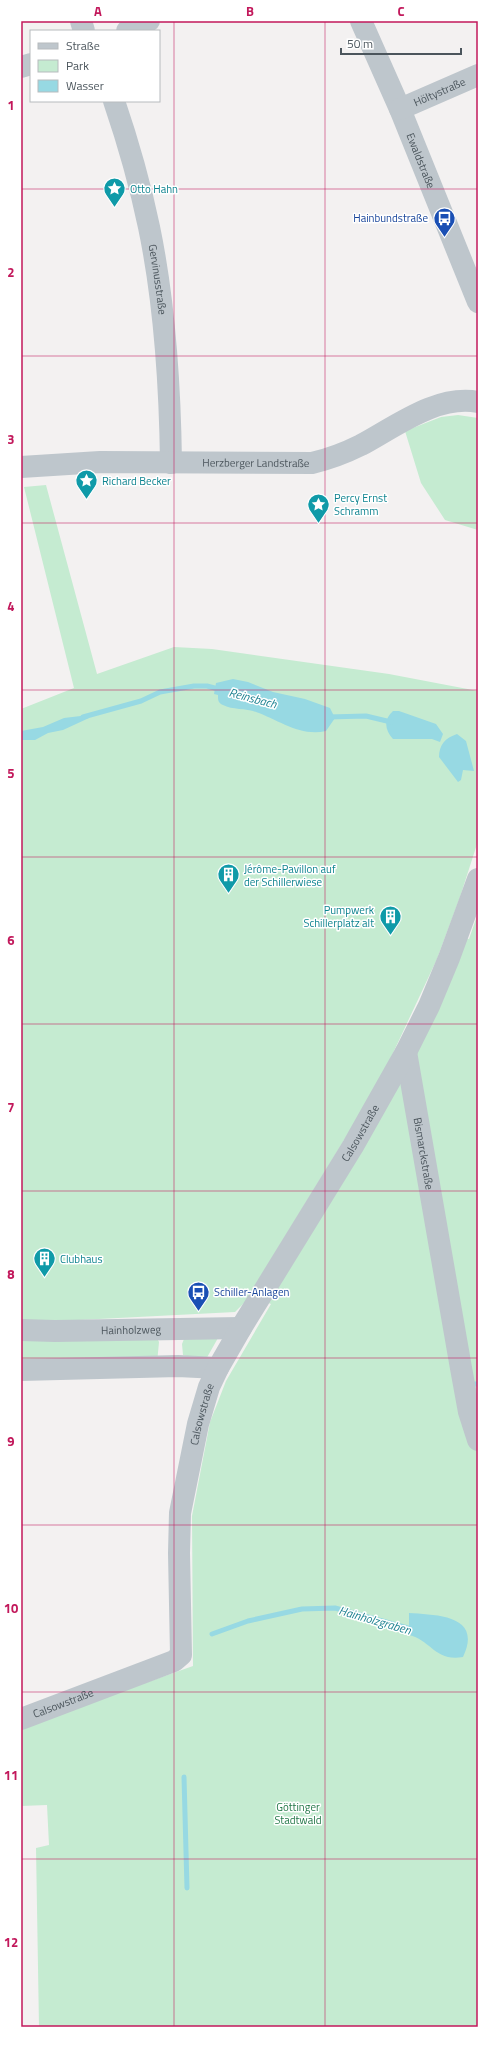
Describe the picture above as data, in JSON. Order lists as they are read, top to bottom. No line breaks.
{"streets":{"street":["Höltystraße","Ewaldstraße","Gervinusstraße","Herzberger Landstraße","Calsowstraße","Bismarckstraße","Hainholzweg"]},"crossings":[["Höltystraße","Ewaldstraße"],["Gervinusstraße","Herzberger Landstraße"],["Calsowstraße","Bismarckstraße"],["Calsowstraße","Hainholzweg"]],"water":["Reinsbach","Hainholzgraben"],"parks":["Göttinger Stadtwald"],"places":{"place":["Otto Hahn","Richard Becker","Percy Ernst Schramm"],"bus stop":["Hainbundstraße","Schiller-Anlagen"],"building":["Jérôme-Pavillon auf der Schillerwiese","Pumpwerk Schillerplatz alt","Clubhaus"]},"legend":["Straße","Park","Wasser"],"scale_bar":"50 m","grid":{"columns":["A","B","C"],"rows":["1","2","3","4","5","6","7","8","9","10","11","12"]}}
